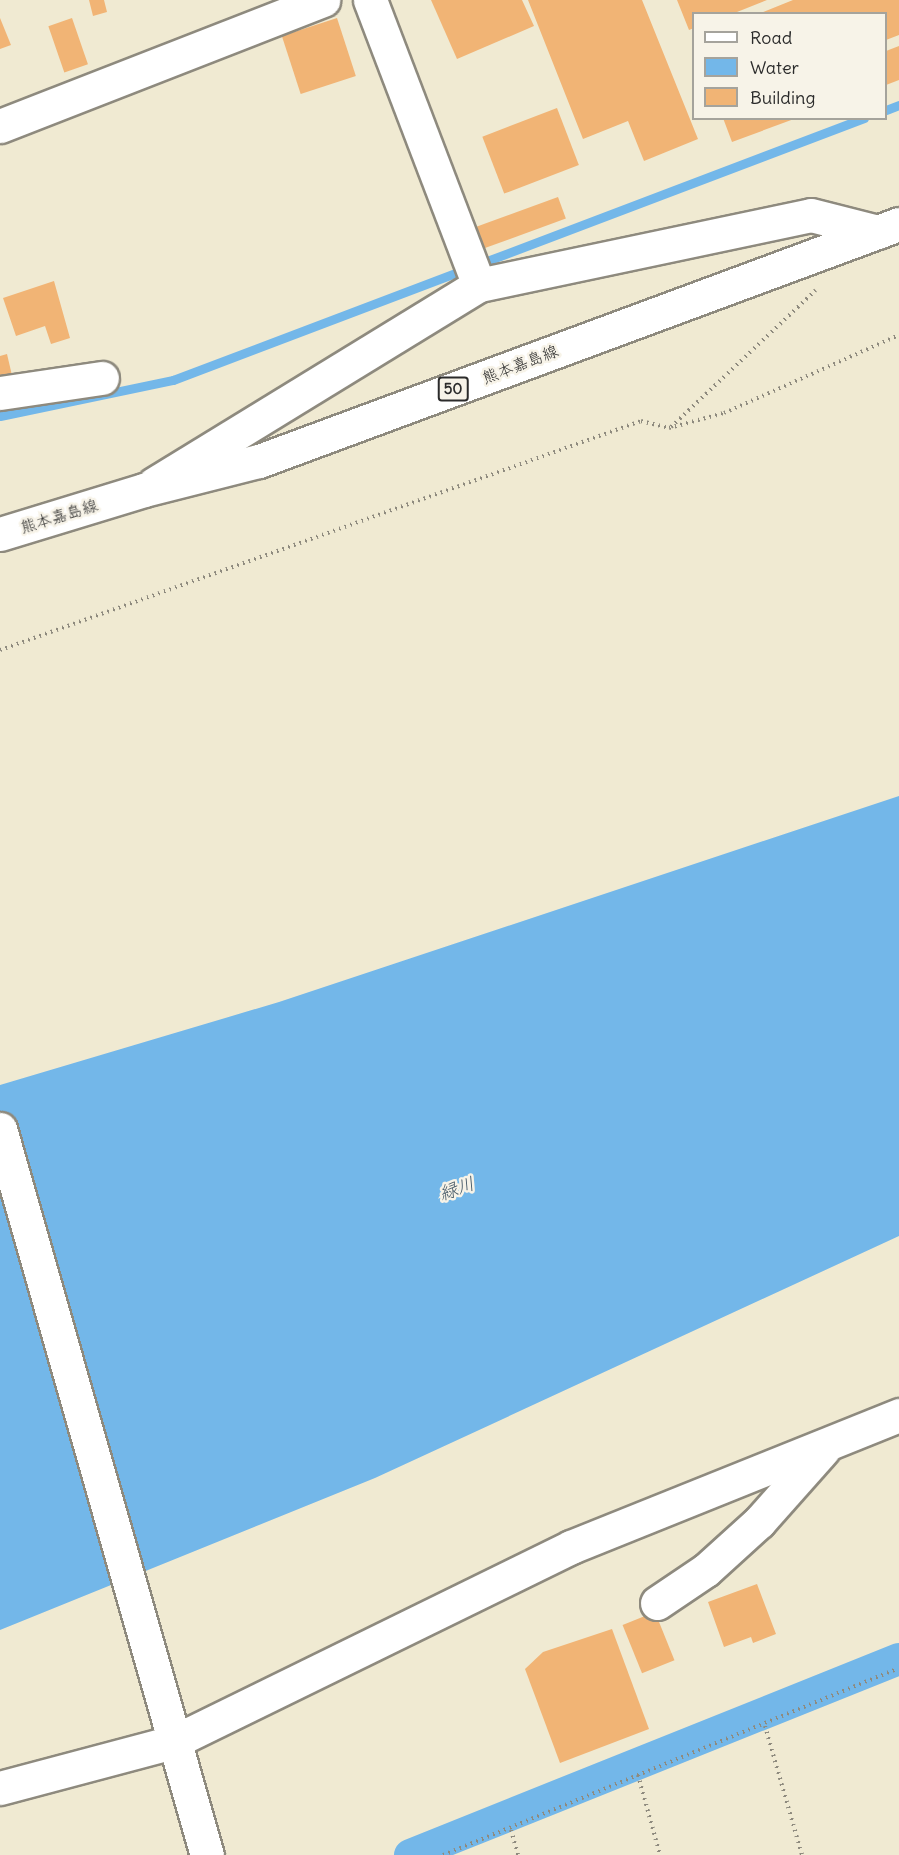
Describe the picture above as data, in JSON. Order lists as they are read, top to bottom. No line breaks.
{"streets":{"street":["熊本嘉島線","50"]},"water":["緑川"],"legend":["Road","Water","Building"]}
